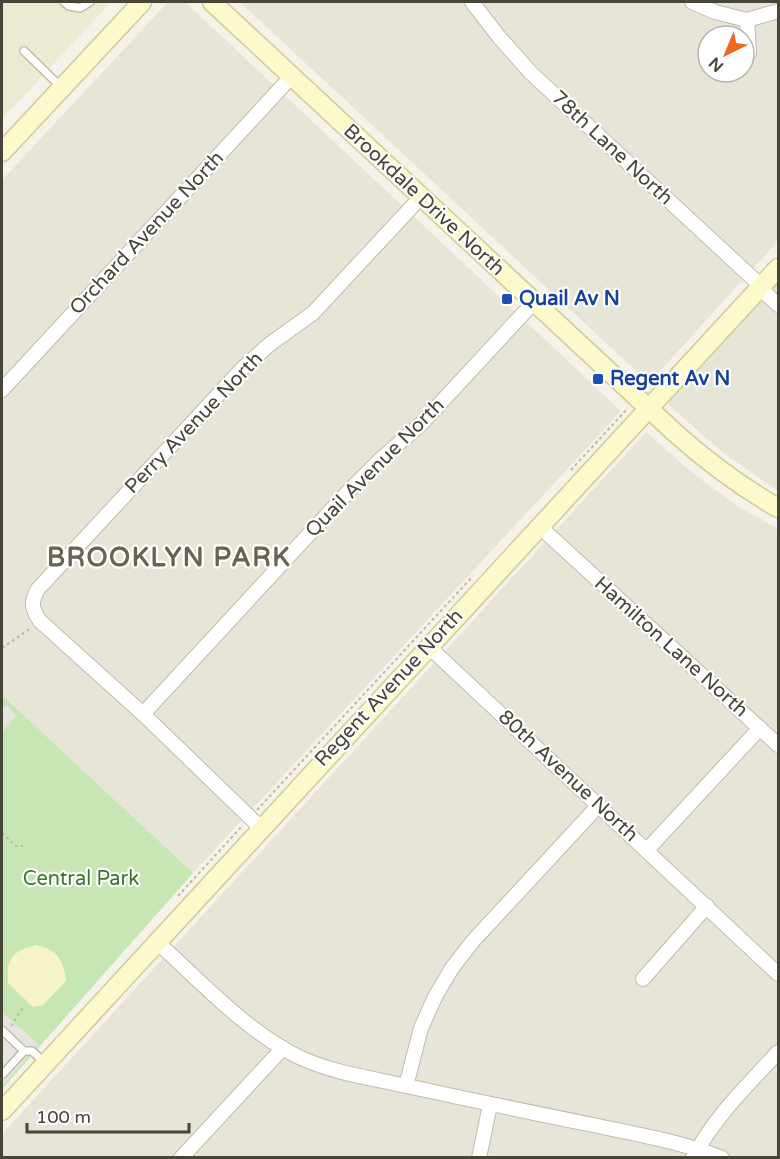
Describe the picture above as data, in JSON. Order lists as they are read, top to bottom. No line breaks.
{"streets":{"street":["78th Lane North","Brookdale Drive North","Orchard Avenue North","Perry Avenue North","Quail Avenue North","Hamilton Lane North","Regent Avenue North","80th Avenue North"]},"crossings":[["78th Lane North","Regent Avenue North"],["Brookdale Drive North","Orchard Avenue North"],["Brookdale Drive North","Perry Avenue North"],["Brookdale Drive North","Quail Avenue North"],["Brookdale Drive North","Regent Avenue North"],["Hamilton Lane North","Regent Avenue North"],["Hamilton Lane North","80th Avenue North"],["Regent Avenue North","80th Avenue North"]],"districts":["BROOKLYN PARK"],"parks":["Central Park"],"places":{"transit":["Quail Av N","Regent Av N"]},"scale_bar":"100 m","north":"bottom left"}
